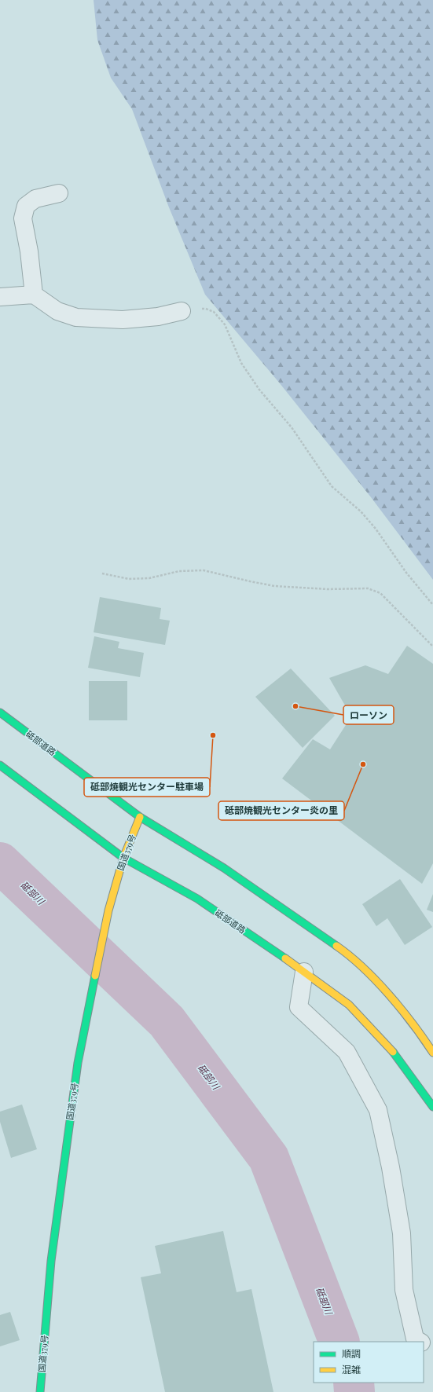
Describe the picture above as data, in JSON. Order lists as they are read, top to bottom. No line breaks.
{"streets":{"highway":["砥部道路","国道379号"]},"crossings":[["砥部道路","国道379号"]],"water":["砥部川"],"places":["ローソン","砥部焼観光センター駐車場","砥部焼観光センター炎の里"],"legend":["順調","混雑"]}
